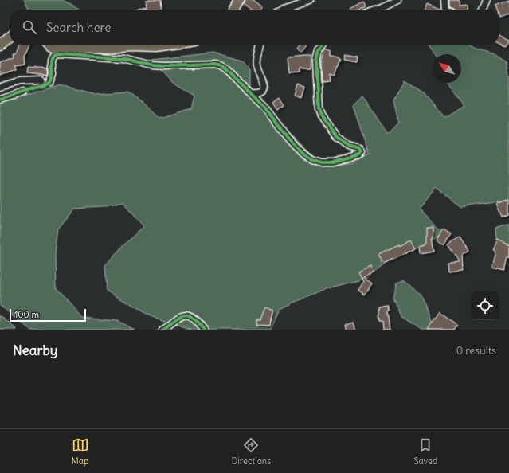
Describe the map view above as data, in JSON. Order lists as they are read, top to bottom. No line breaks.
{"scale_bar":"100 m","north":"top left","page":{"search":"Search here","scale":"100 m","heading":["Nearby","0 results"],"nav":["Map","Directions","Saved"]}}
